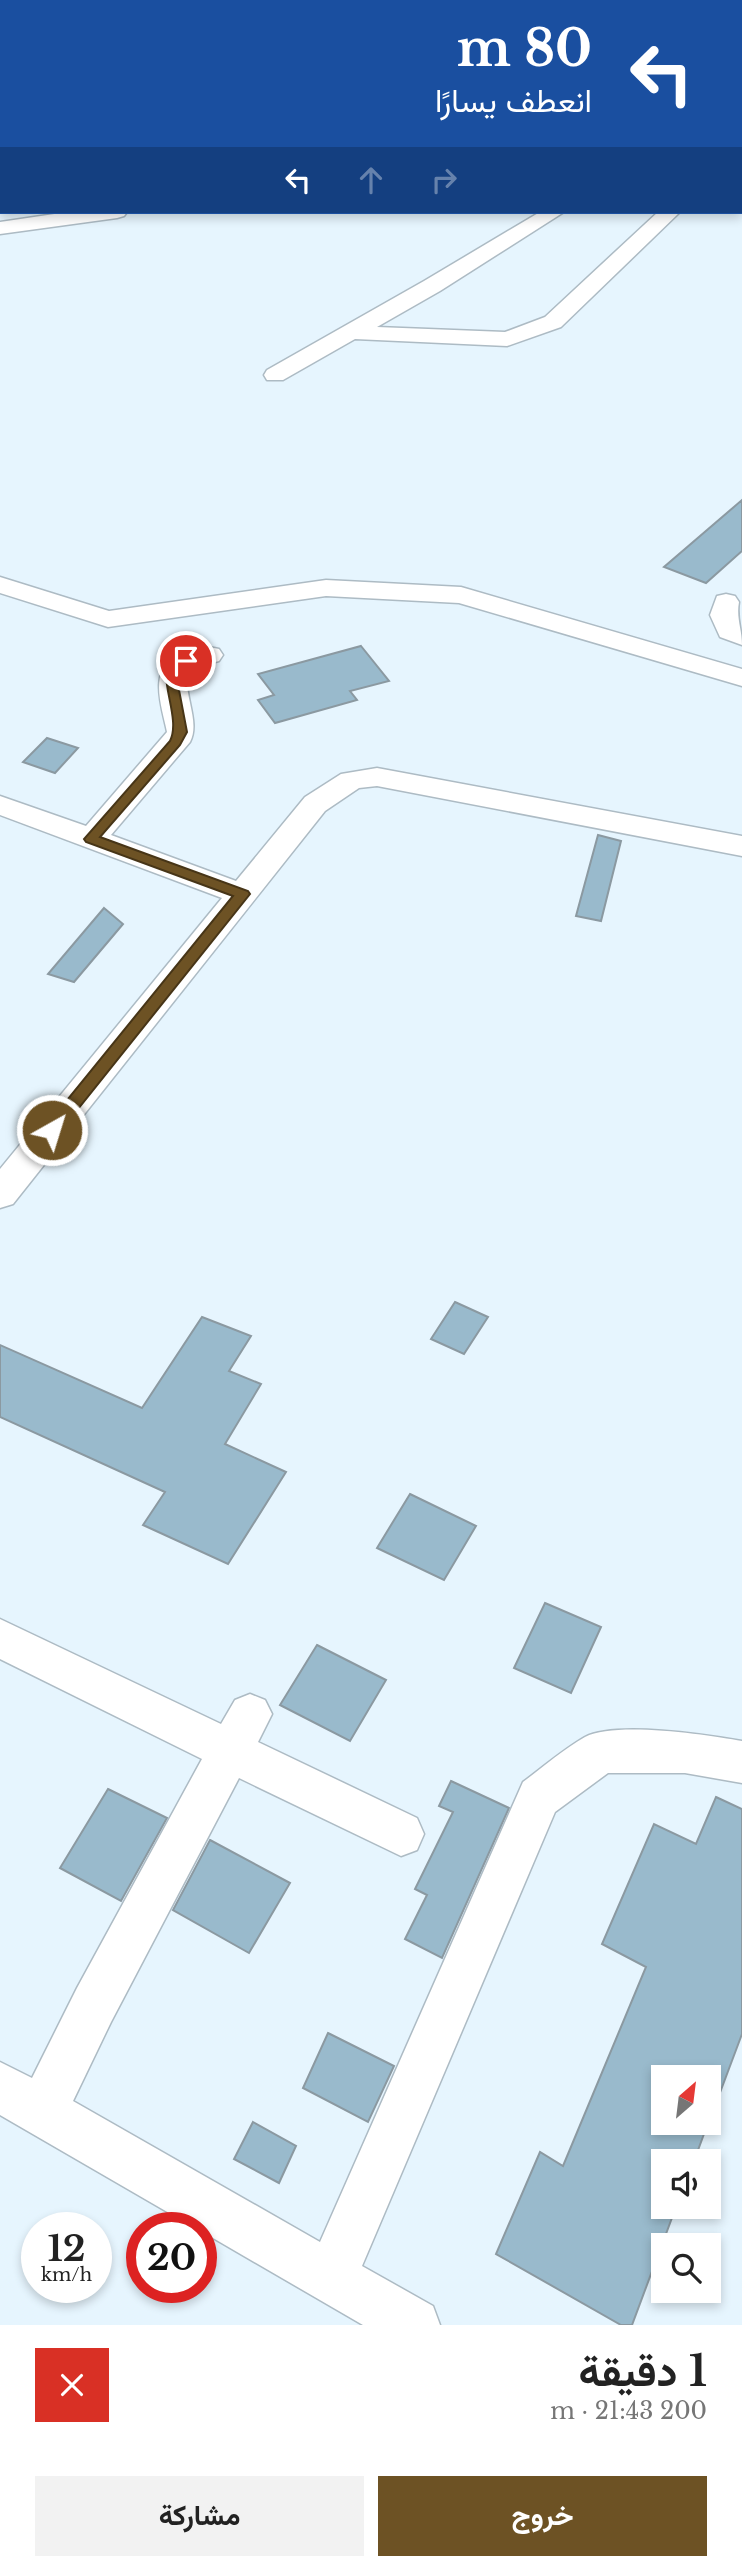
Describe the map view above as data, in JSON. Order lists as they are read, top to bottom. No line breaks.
{"north":"top right","page":{"turn":["80 m","انعطف يسارًا"],"speed":"12 km/h","limit":"20","heading":["1 دقيقة","200 m · 21:43"],"buttons":["خروج","مشاركة"]}}
